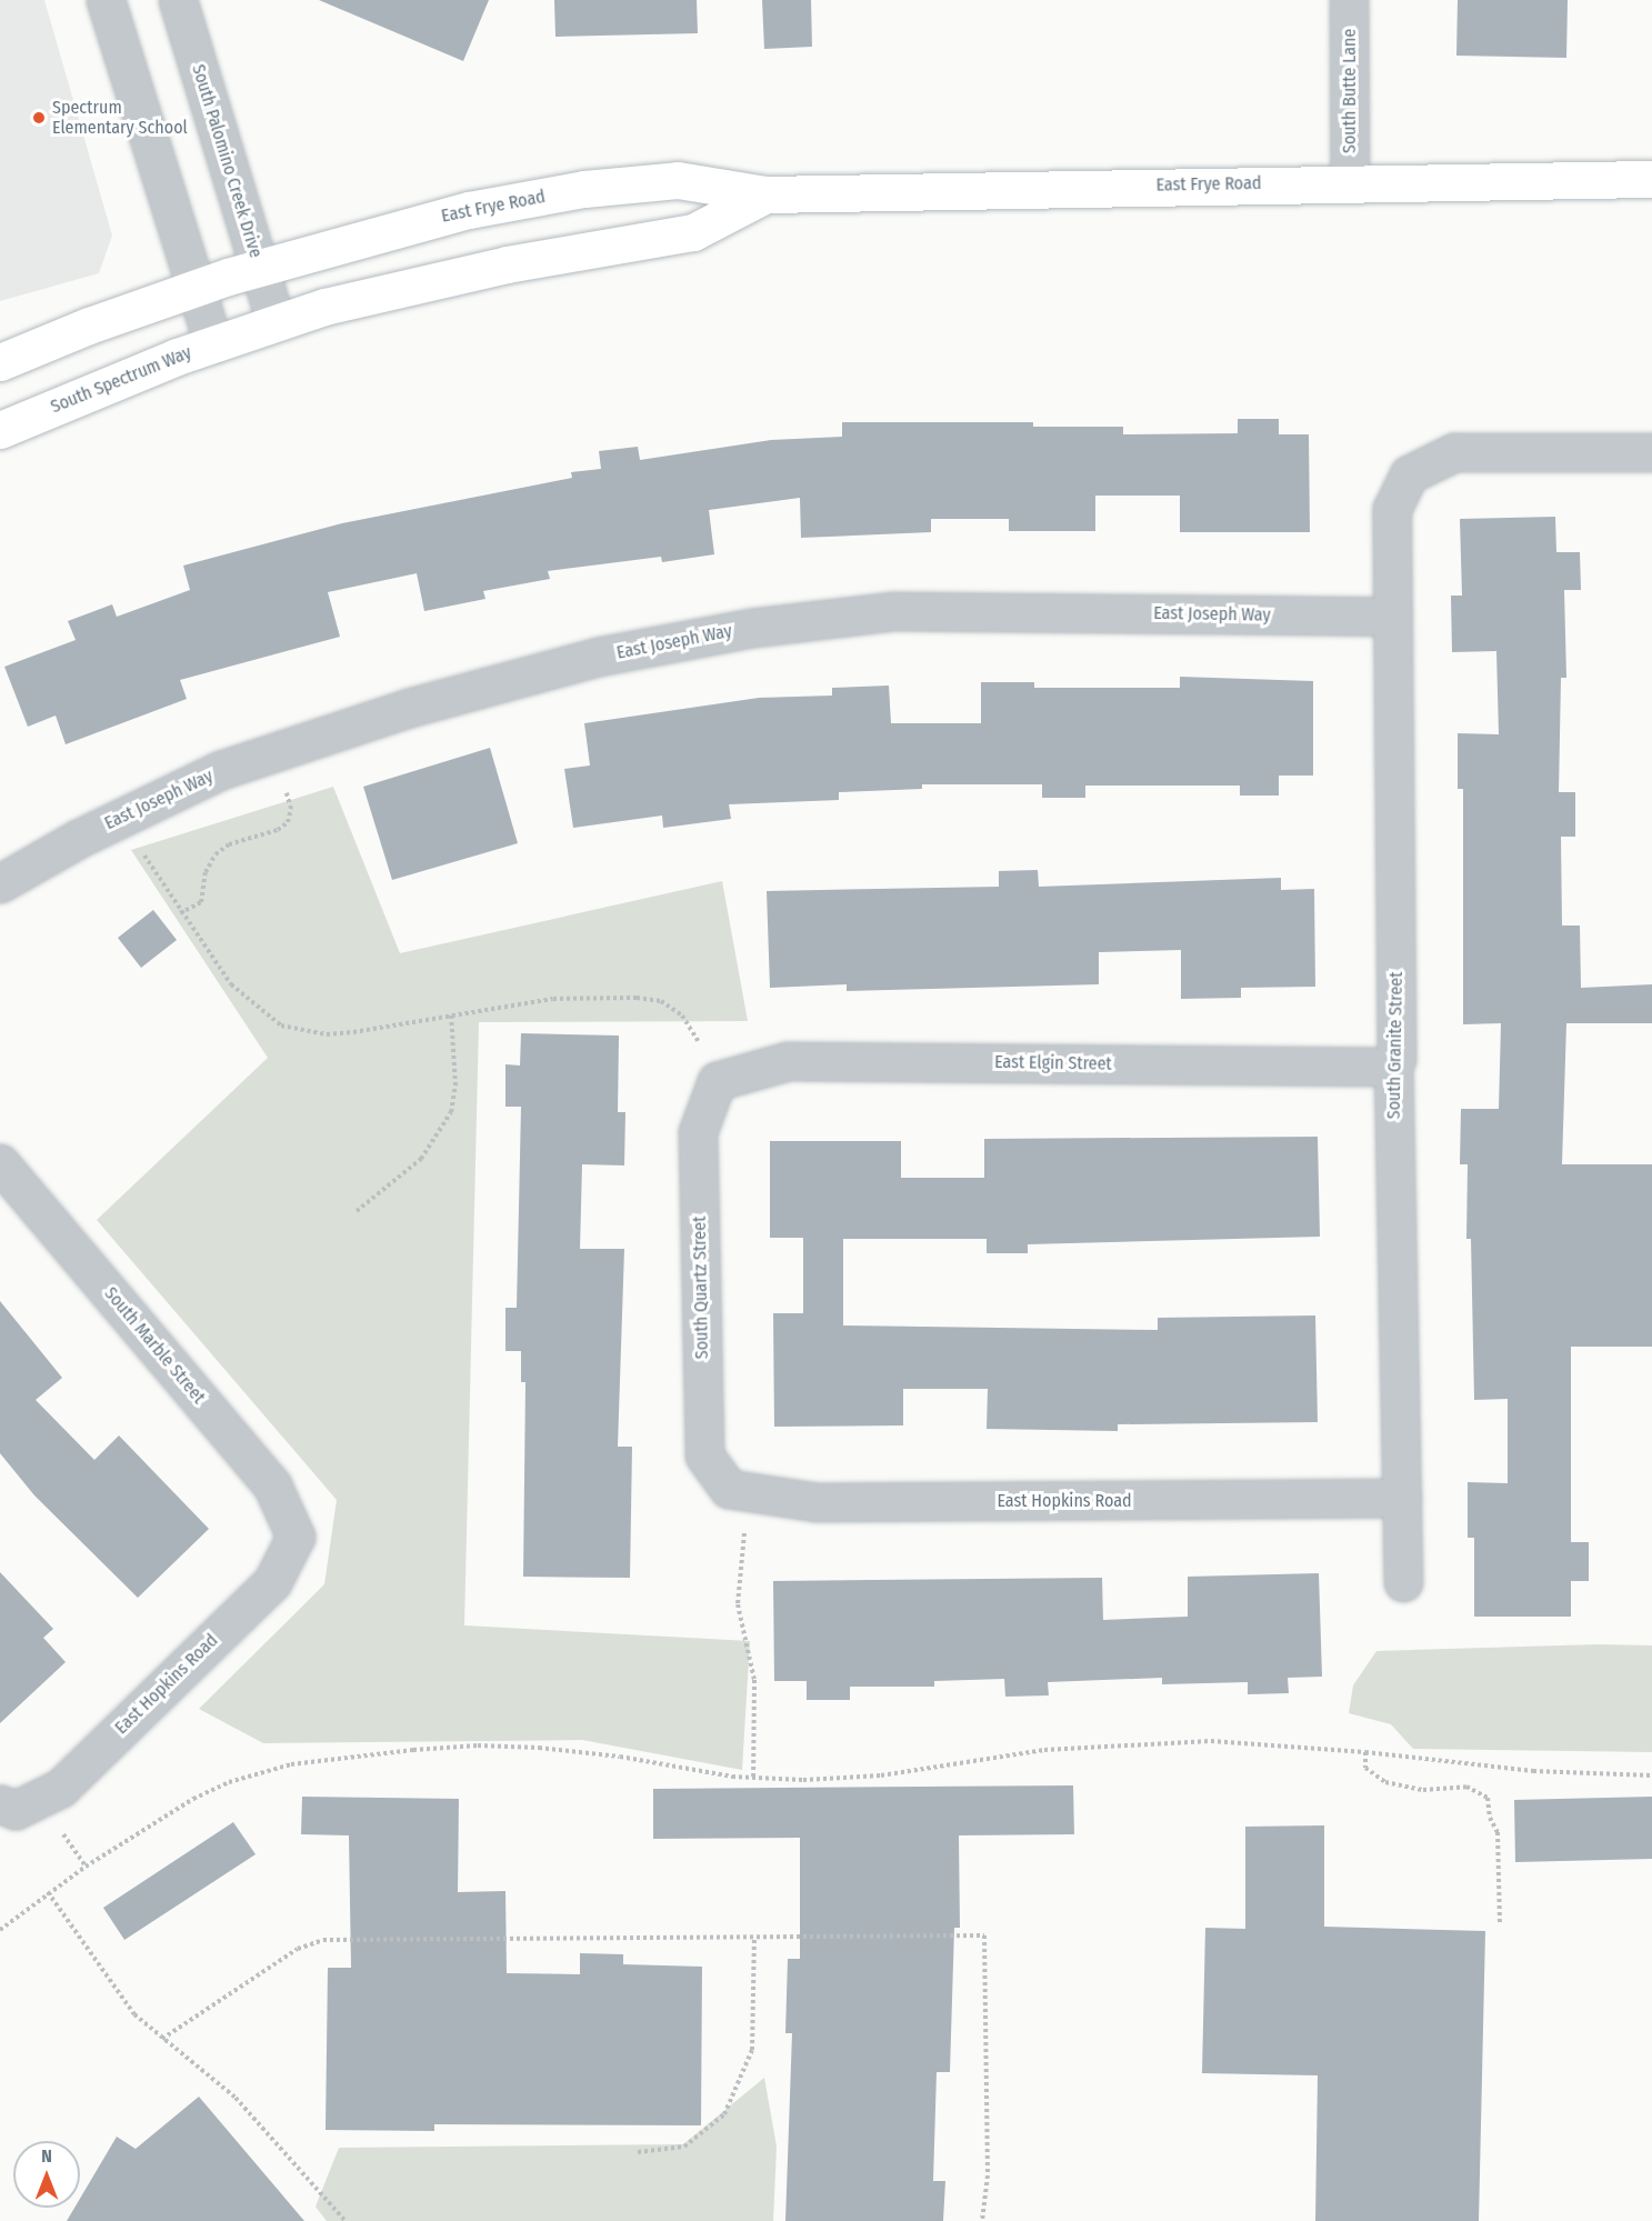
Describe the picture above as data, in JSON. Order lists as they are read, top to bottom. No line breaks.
{"streets":{"street":["South Butte Lane","South Palomino Creek Drive","East Frye Road","South Spectrum Way","East Joseph Way","South Granite Street","East Elgin Street","South Quartz Street","South Marble Street","East Hopkins Road"]},"crossings":[["South Butte Lane","East Frye Road"],["South Palomino Creek Drive","East Frye Road"],["South Palomino Creek Drive","South Spectrum Way"],["East Frye Road","South Spectrum Way"],["East Joseph Way","South Granite Street"],["South Granite Street","East Elgin Street"],["South Granite Street","East Hopkins Road"],["East Elgin Street","South Quartz Street"],["South Quartz Street","East Hopkins Road"],["South Marble Street","East Hopkins Road"]],"places":["Spectrum Elementary School"],"north":"top"}
